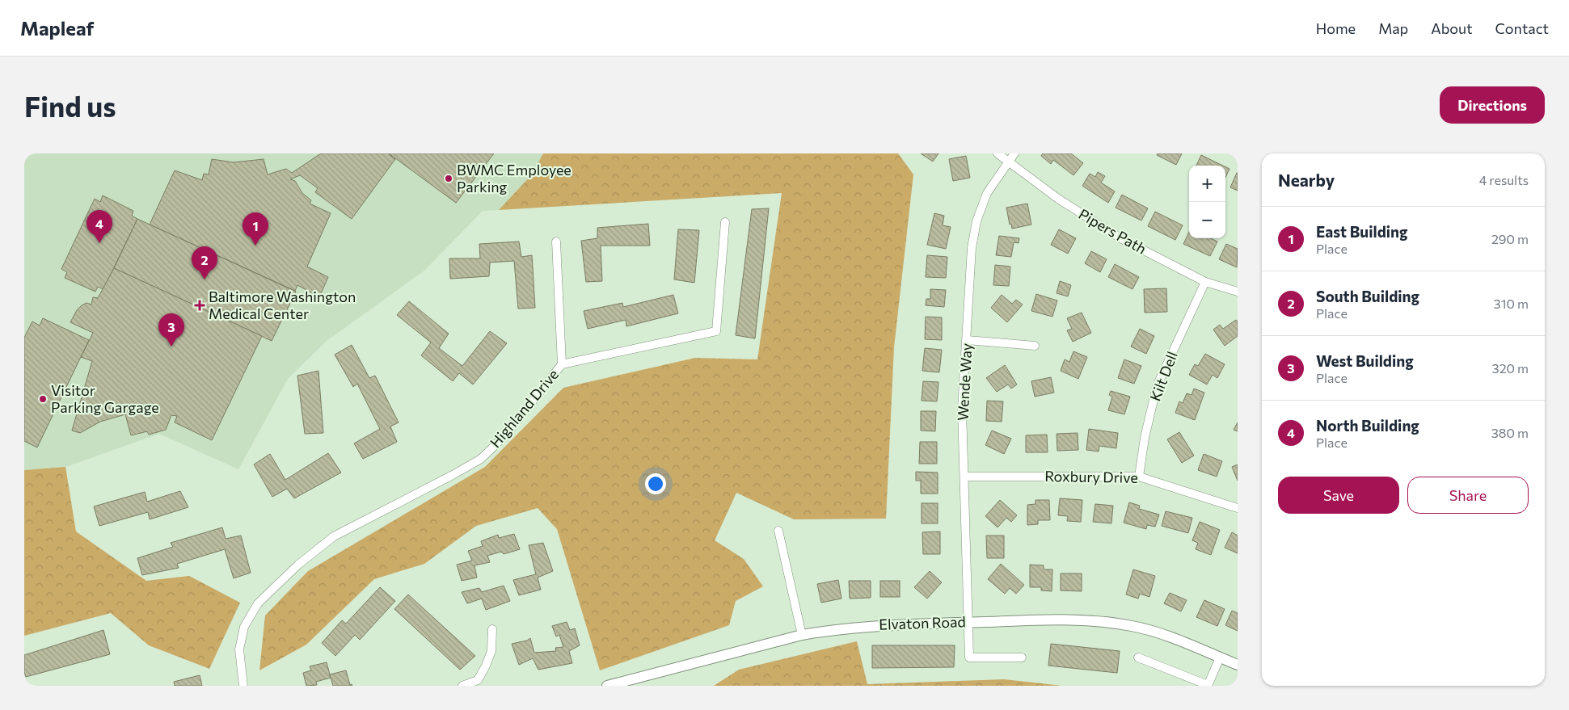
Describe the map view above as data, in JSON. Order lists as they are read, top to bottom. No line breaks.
{"streets":{"street":["Pipers Path","Kilt Dell","Wende Way","Highland Drive","Roxbury Drive","Elvaton Road"]},"crossings":[["Pipers Path","Kilt Dell"],["Pipers Path","Wende Way"],["Kilt Dell","Roxbury Drive"],["Wende Way","Roxbury Drive"],["Wende Way","Elvaton Road"]],"places":{"other":["BWMC Employee Parking","Visitor Parking Gargage"],"health":["Baltimore Washington Medical Center"]},"page":{"header":"Mapleaf","nav":["Home","Map","About","Contact"],"buttons":["Directions",["Save","Share"]],"title":"Find us","heading":["Nearby","4 results"],"map_buttons":["+","−"],"list":[{"mark":"1","name":"East Building","note":"Place","value":"290 m"},{"mark":"2","name":"South Building","note":"Place","value":"310 m"},{"mark":"3","name":"West Building","note":"Place","value":"320 m"},{"mark":"4","name":"North Building","note":"Place","value":"380 m"}],"pins":["4","1","2","3"]}}
